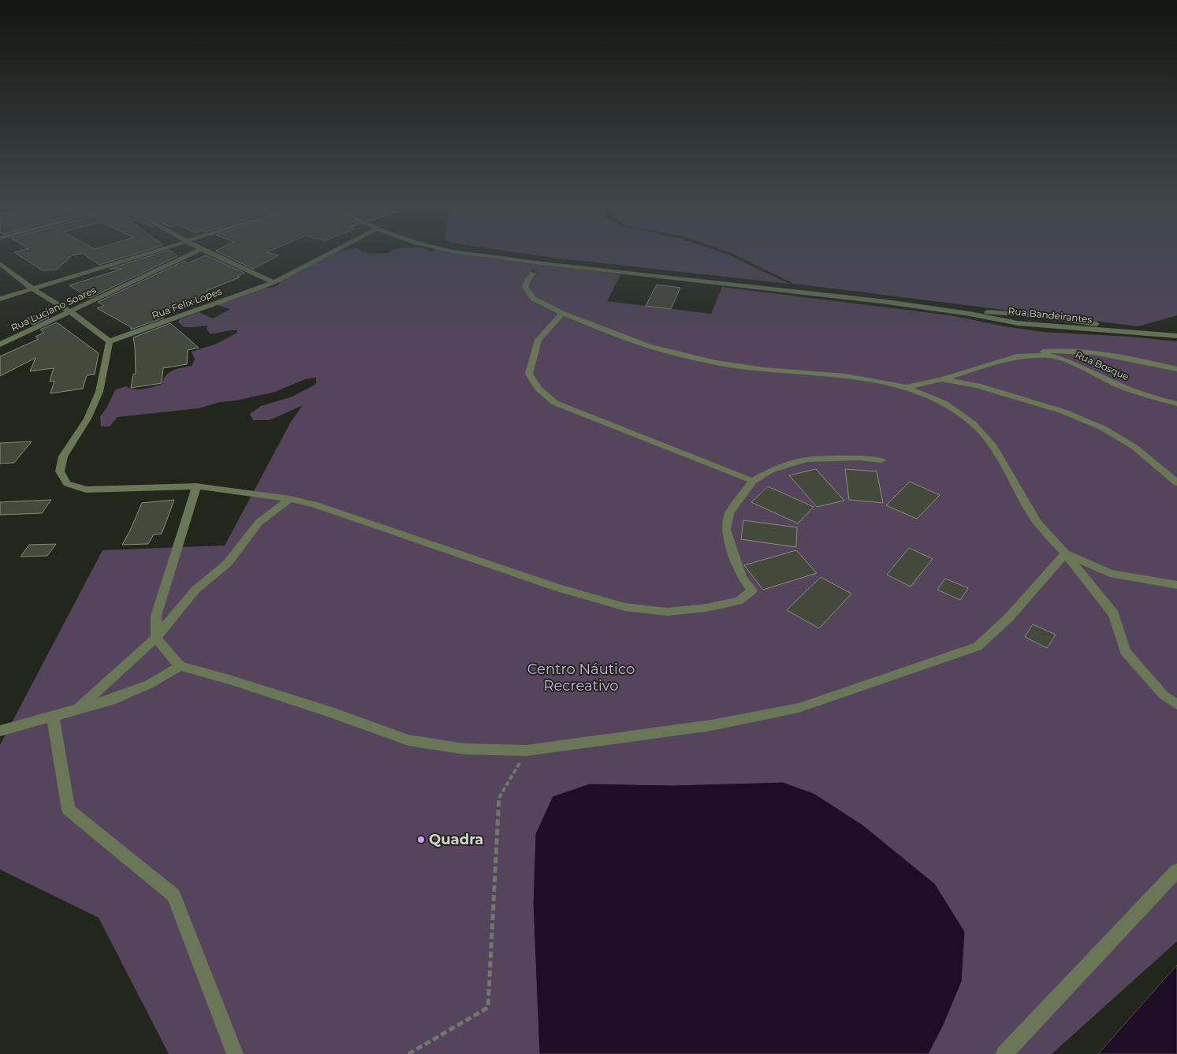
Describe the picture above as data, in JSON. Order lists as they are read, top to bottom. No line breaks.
{"streets":{"street":["Rua Felix Lopes","Rua Luciano Soares","Rua Bandeirantes","Rua Bosque"]},"parks":["Centro Náutico Recreativo"],"places":["Quadra"]}
